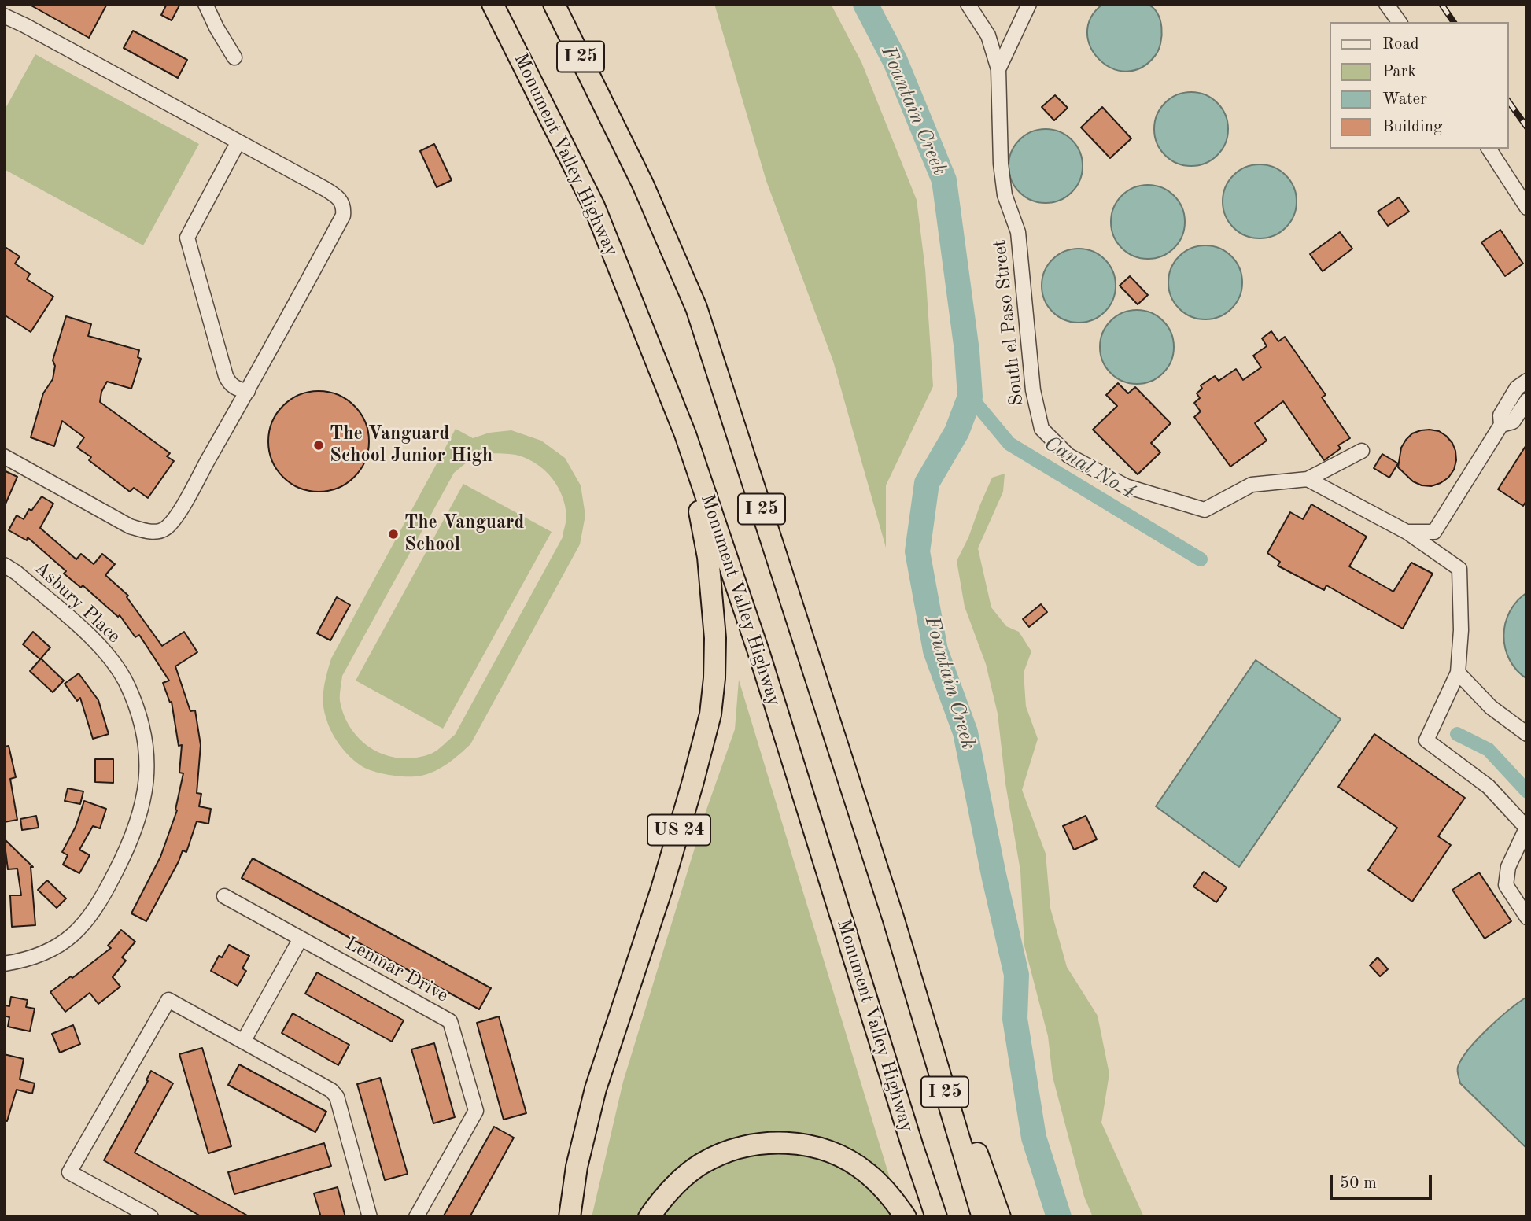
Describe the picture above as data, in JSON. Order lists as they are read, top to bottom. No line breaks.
{"streets":{"highway":["I 25","Monument Valley Highway","US 24"],"street":["South el Paso Street","Asbury Place","Lenmar Drive"]},"crossings":[["Monument Valley Highway","US 24"]],"water":["Fountain Creek","Canal No 4"],"places":["The Vanguard School Junior High","The Vanguard School"],"legend":["Road","Park","Water","Building"],"scale_bar":"50 m"}
